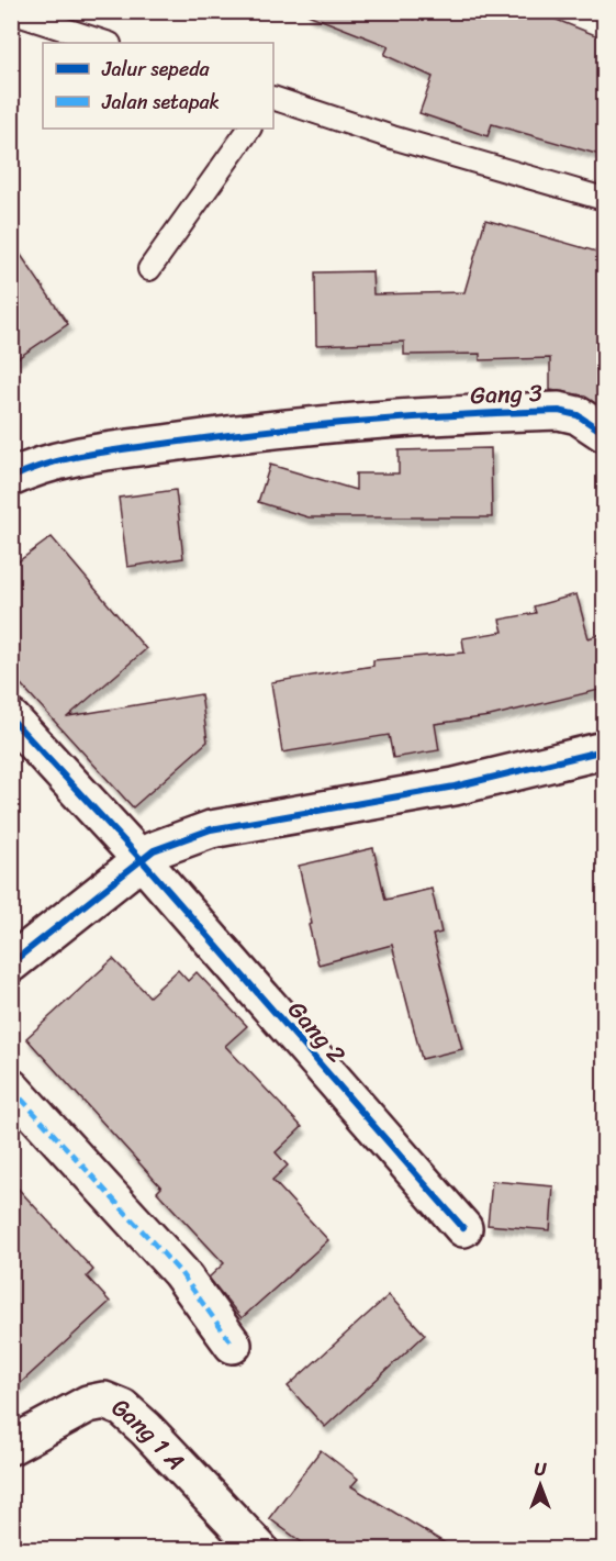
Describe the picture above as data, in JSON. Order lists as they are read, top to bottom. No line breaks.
{"streets":{"street":["Gang 3","Gang 2","Gang 1 A"]},"legend":["Jalur sepeda","Jalan setapak"],"north":"top"}
